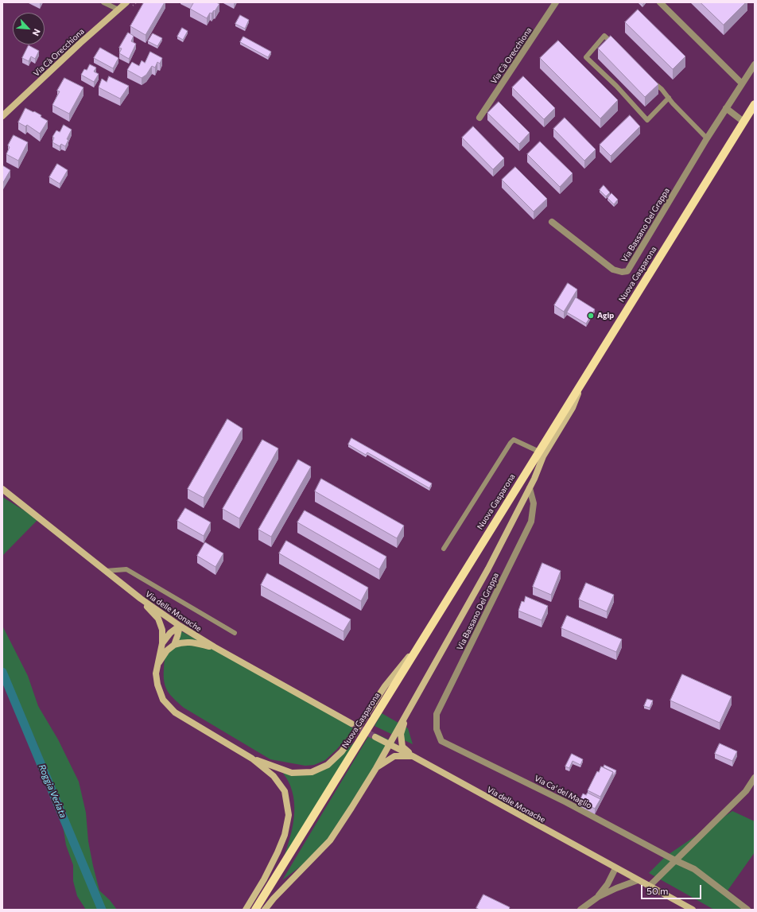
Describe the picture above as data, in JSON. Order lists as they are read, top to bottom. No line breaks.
{"streets":{"main road":["Nuova Gasparona"],"street":["Via Cà Orecchiona","Via Bassano Del Grappa","Via delle Monache","Via Ca' del Maglio"]},"crossings":[["Via Bassano Del Grappa","Via Ca' del Maglio"]],"water":["Roggia Verlata"],"places":["Agip"],"scale_bar":"50 m","north":"bottom right"}
